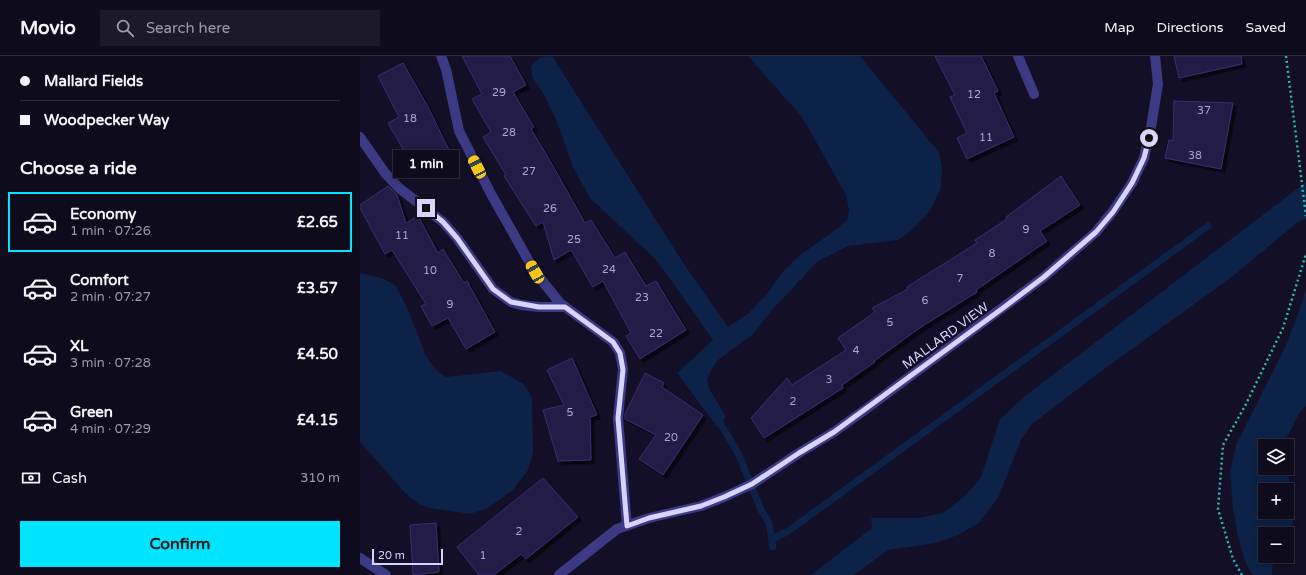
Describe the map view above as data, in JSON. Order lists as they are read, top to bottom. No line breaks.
{"streets":{"street":["MALLARD VIEW"]},"house_numbers":["29","12","37","18","28","11","38","27","26","9","11","25","8","24","10","7","23","6","9","5","22","4","3","2","5","20","2","1"],"scale_bar":"20 m","page":{"header":"Movio","search":"Search here","nav":["Map","Directions","Saved"],"banner":["Mallard Fields","Woodpecker Way"],"heading":"Choose a ride","bubble":"1 min","list":[{"name":"Economy","note":"1 min · 07:26","value":"£2.65"},{"name":"Comfort","note":"2 min · 07:27","value":"£3.57"},{"name":"XL","note":"3 min · 07:28","value":"£4.50"},{"name":"Green","note":"4 min · 07:29","value":"£4.15"}],"map_buttons":["+","−"],"pay":["Cash","310 m"],"buttons":"Confirm","scale":"20 m"}}
